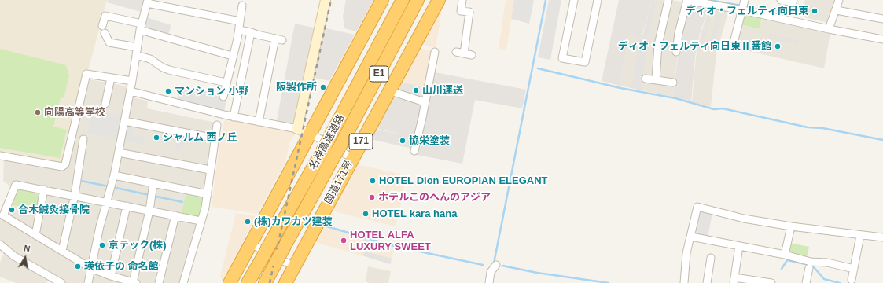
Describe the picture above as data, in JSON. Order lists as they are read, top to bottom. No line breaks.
{"streets":{"highway":["E1","171","名神高速道路","国道171号"]},"places":["ディオ・フェルティ向日東","ディオ・フェルティ向日東Ⅱ番館","阪製作所","山川運送","マンション 小野","向陽高等学校","シャルム 西ノ丘","協栄塗装","HOTEL Dion EUROPIAN ELEGANT","ホテルこのへんのアジア","合木鍼灸接骨院","HOTEL kara hana","(株)カワカツ建装","HOTEL ALFA LUXURY SWEET","京テック(株)","瑛依子の 命名館"],"north":"top"}
